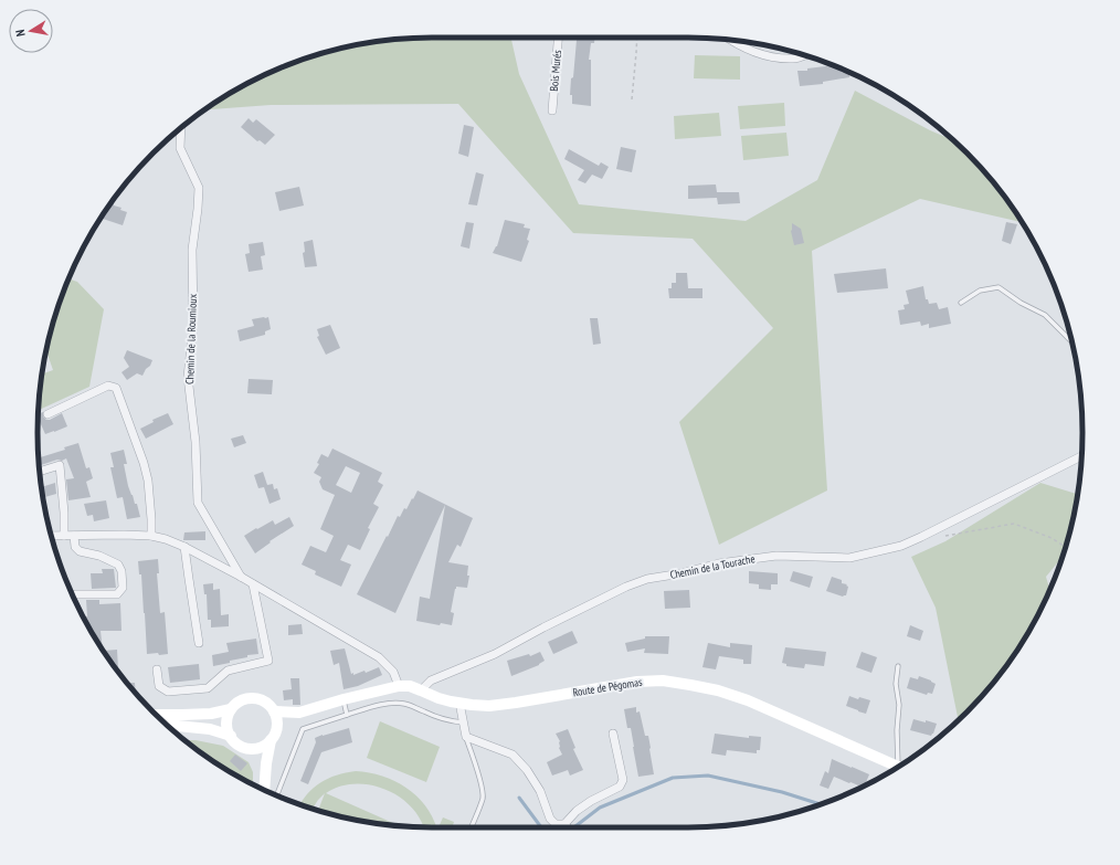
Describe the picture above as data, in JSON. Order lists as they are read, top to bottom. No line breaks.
{"streets":{"main road":["Route de Pégomas"],"street":["Bois Murés","Chemin de la Roumioux","Chemin de la Tourache"]},"crossings":[["Chemin de la Tourache","Route de Pégomas"]],"north":"left"}
